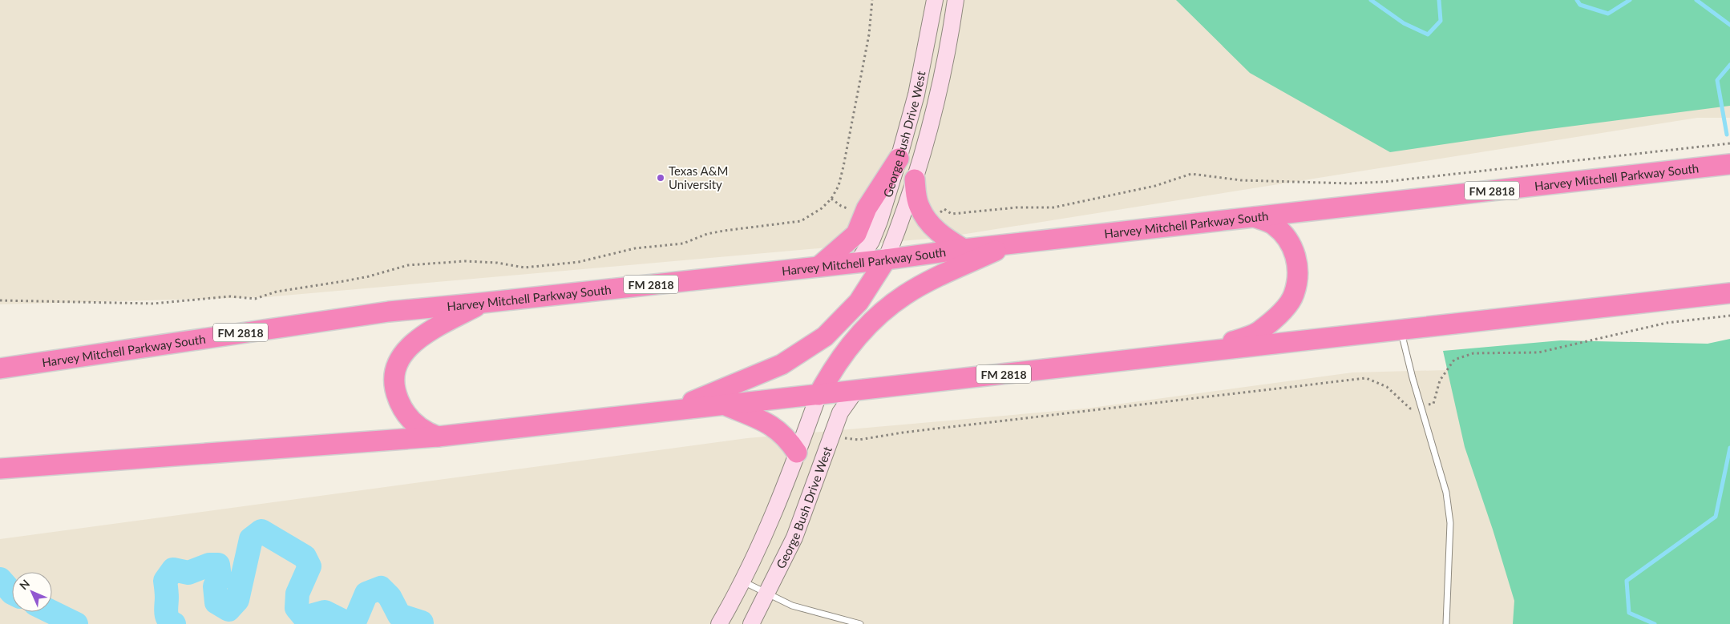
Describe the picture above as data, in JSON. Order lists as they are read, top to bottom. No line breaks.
{"streets":{"highway":["Harvey Mitchell Parkway South","FM 2818"],"main road":["George Bush Drive West"]},"crossings":[["George Bush Drive West","Harvey Mitchell Parkway South"],["George Bush Drive West","FM 2818"]],"places":["Texas A&M University"],"north":"top left"}
